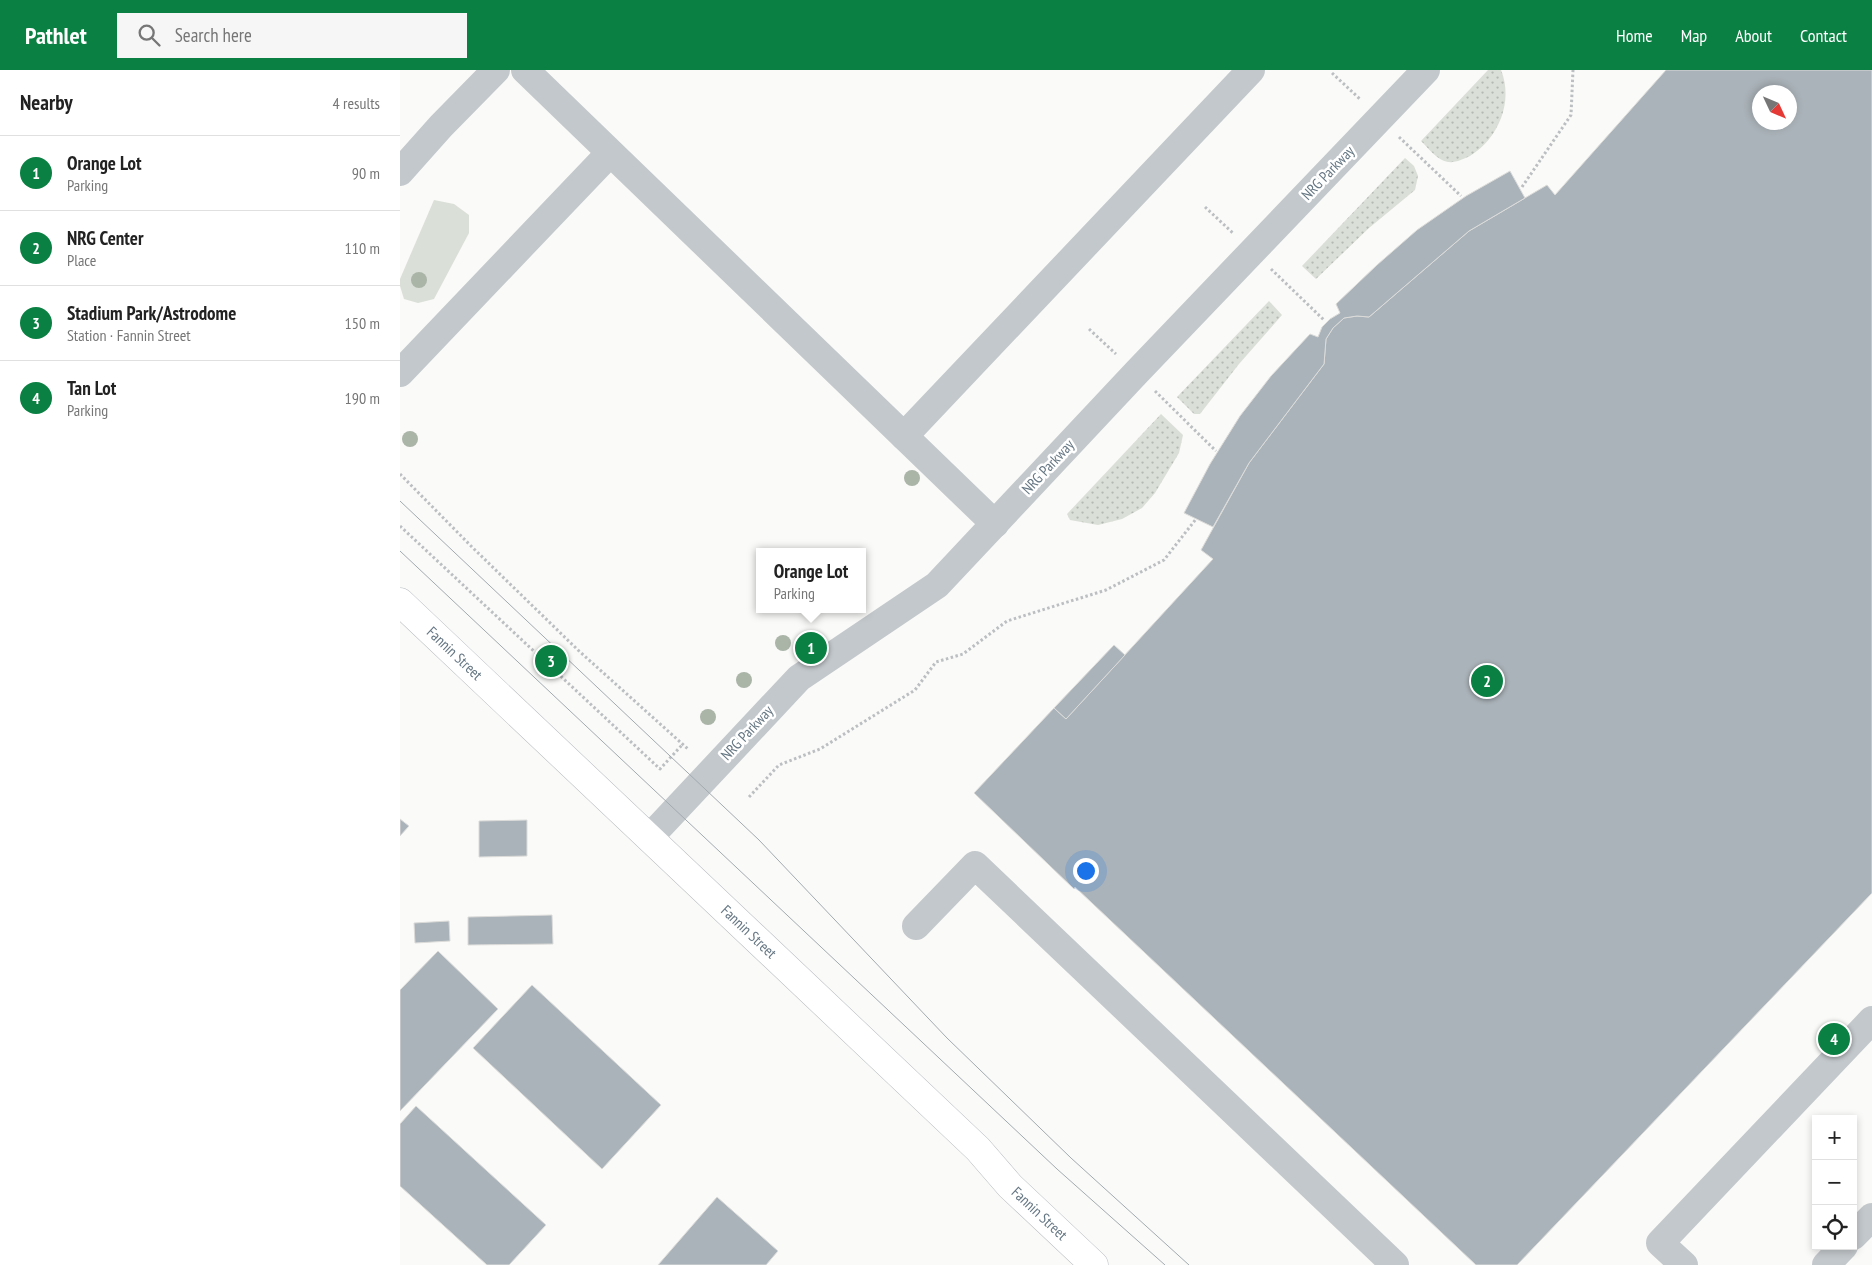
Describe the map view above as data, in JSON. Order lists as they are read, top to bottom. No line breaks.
{"streets":{"main road":["Fannin Street"],"lane":["NRG Parkway"]},"crossings":[["NRG Parkway","Fannin Street"]],"north":"bottom right","page":{"header":"Pathlet","search":"Search here","nav":["Home","Map","About","Contact"],"heading":["Nearby","4 results"],"list":[{"mark":"1","name":"Orange Lot","note":"Parking","value":"90 m"},{"mark":"2","name":"NRG Center","note":"Place","value":"110 m"},{"mark":"3","name":"Stadium Park/Astrodome","note":"Station · Fannin Street","value":"150 m"},{"mark":"4","name":"Tan Lot","note":"Parking","value":"190 m"}],"popup":["Orange Lot","Parking"],"pins":["1","3","2","4"],"map_buttons":["+","−"]}}
